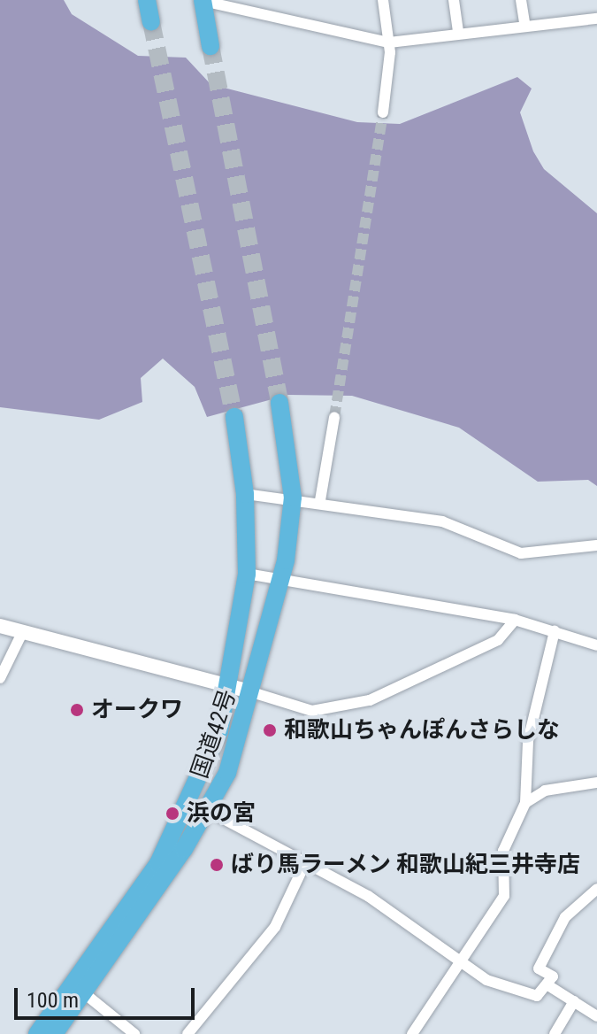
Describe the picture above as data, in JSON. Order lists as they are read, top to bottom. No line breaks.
{"streets":{"highway":["国道42号"]},"places":["オークワ","和歌山ちゃんぽんさらしな","浜の宮","ばり馬ラーメン 和歌山紀三井寺店"],"scale_bar":"100 m"}
